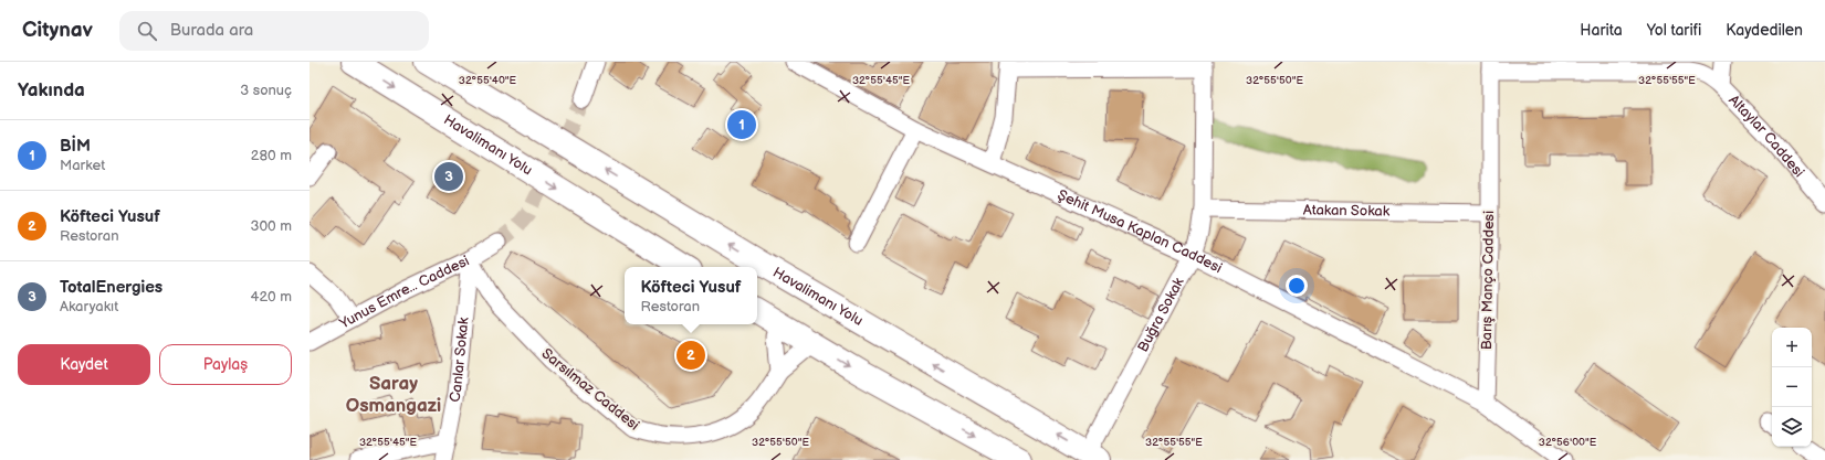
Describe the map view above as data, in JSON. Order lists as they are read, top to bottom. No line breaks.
{"streets":{"highway":["Havalimanı Yolu"],"street":["Altaylar Caddesi","Atakan Sokak","Şehit Musa Kaplan Caddesi","Barış Manço Caddesi","Yunus Emre... Caddesi","Buğra Sokak","Canlar Sokak","Sarsılmaz Caddesi"]},"crossings":[["Havalimanı Yolu","Buğra Sokak"],["Atakan Sokak","Barış Manço Caddesi"],["Atakan Sokak","Buğra Sokak"],["Şehit Musa Kaplan Caddesi","Barış Manço Caddesi"],["Şehit Musa Kaplan Caddesi","Buğra Sokak"],["Yunus Emre... Caddesi","Canlar Sokak"],["Yunus Emre... Caddesi","Sarsılmaz Caddesi"],["Canlar Sokak","Sarsılmaz Caddesi"]],"districts":["Saray Osmangazi"],"page":{"header":"Citynav","search":"Burada ara","nav":["Harita","Yol tarifi","Kaydedilen"],"heading":["Yakında","3 sonuç"],"pins":["1","3","2"],"list":[{"mark":"1","name":"BİM","note":"Market","value":"280 m"},{"mark":"2","name":"Köfteci Yusuf","note":"Restoran","value":"300 m"},{"mark":"3","name":"TotalEnergies","note":"Akaryakıt","value":"420 m"}],"popup":["Köfteci Yusuf","Restoran"],"map_buttons":["+","−"],"buttons":["Kaydet","Paylaş"]},"coordinates":["32°55'55\"E","32°55'40\"E","32°55'45\"E","32°55'50\"E","32°56'00\"E"]}
